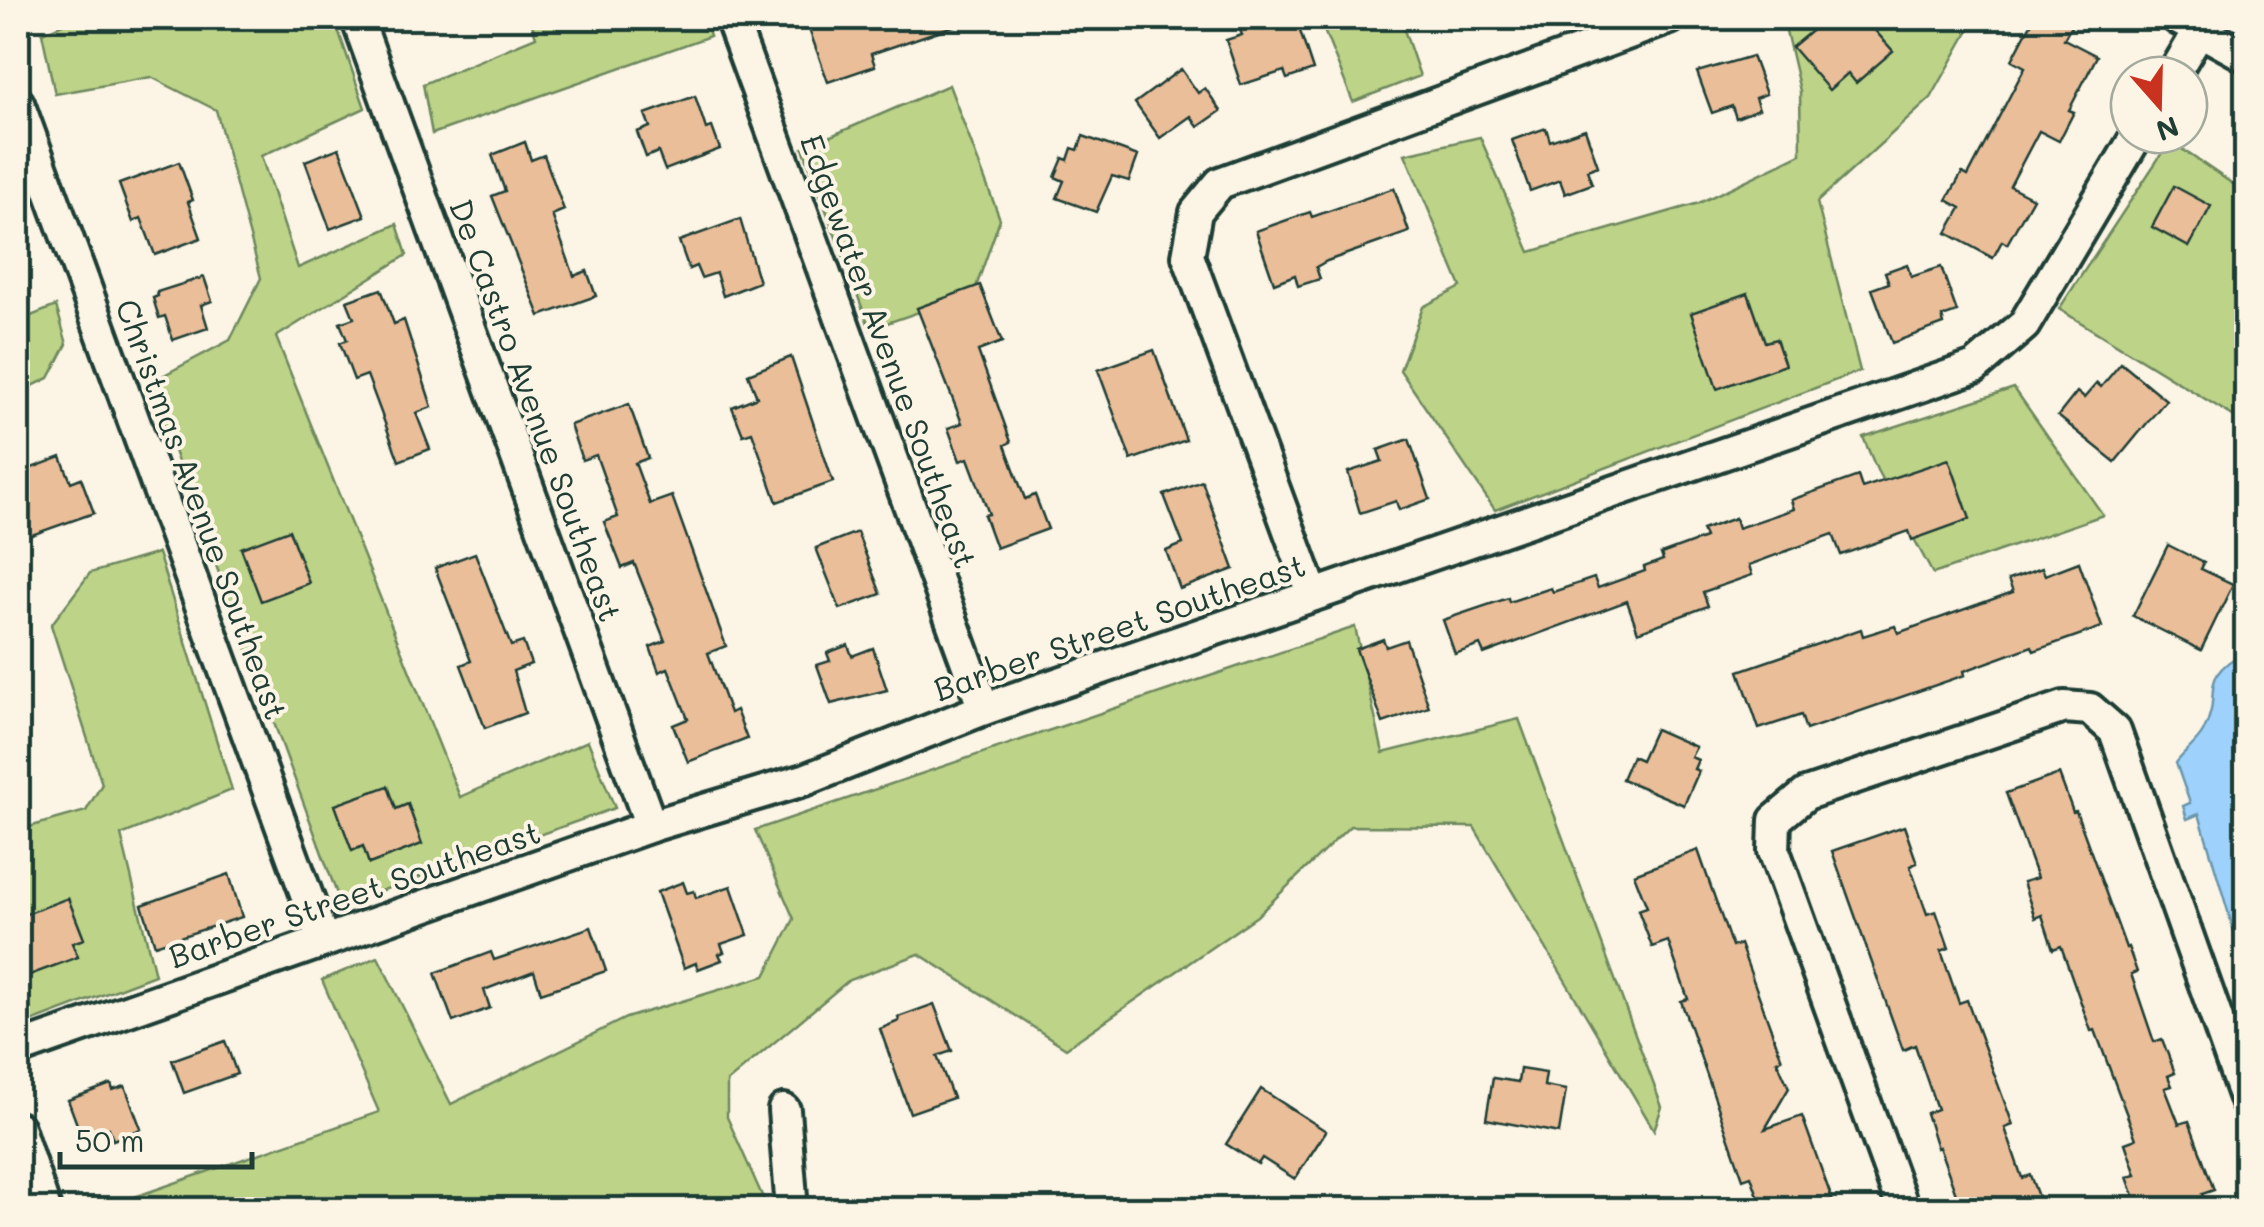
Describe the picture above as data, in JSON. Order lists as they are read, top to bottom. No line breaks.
{"streets":{"street":["Edgewater Avenue Southeast","De Castro Avenue Southeast","Christmas Avenue Southeast","Barber Street Southeast"]},"crossings":[["Edgewater Avenue Southeast","Barber Street Southeast"],["De Castro Avenue Southeast","Barber Street Southeast"],["Christmas Avenue Southeast","Barber Street Southeast"]],"scale_bar":"50 m","north":"bottom"}
